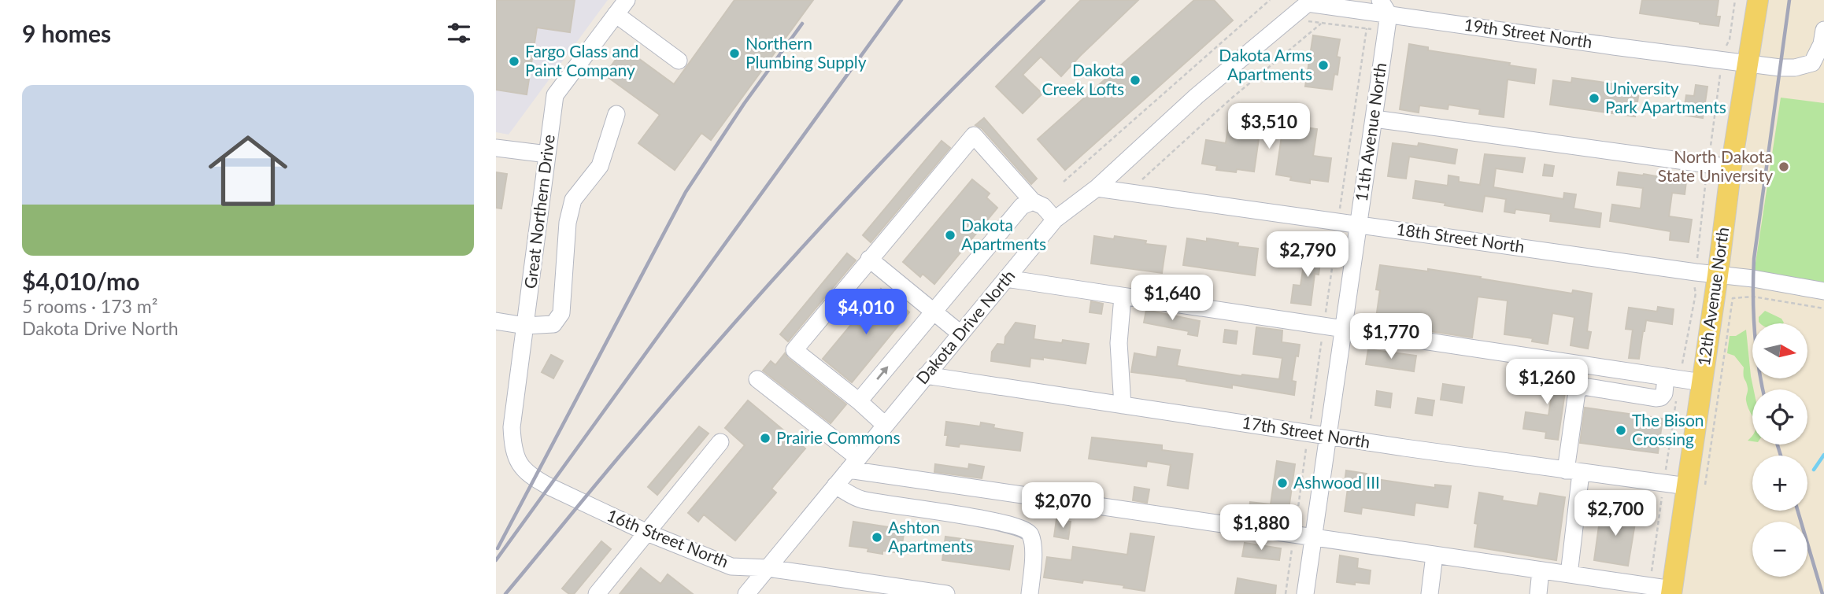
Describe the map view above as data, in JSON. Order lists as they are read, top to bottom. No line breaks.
{"streets":{"main road":["12th Avenue North"],"street":["19th Street North","11th Avenue North","Great Northern Drive","18th Street North","Dakota Drive North","17th Street North","16th Street North"]},"crossings":[["19th Street North","11th Avenue North"],["19th Street North","12th Avenue North"],["19th Street North","Dakota Drive North"],["11th Avenue North","18th Street North"],["11th Avenue North","17th Street North"],["Great Northern Drive","16th Street North"],["18th Street North","12th Avenue North"],["18th Street North","Dakota Drive North"],["12th Avenue North","17th Street North"],["Dakota Drive North","17th Street North"],["Dakota Drive North","16th Street North"]],"places":["Northern Plumbing Supply","Fargo Glass and Paint Company","Dakota Arms Apartments","Dakota Creek Lofts","University Park Apartments","North Dakota State University","Dakota Apartments","The Bison Crossing","Prairie Commons","Ashwood III","Ashton Apartments"],"north":"right","page":{"heading":"9 homes","list":[{"name":"$4,010/mo","note":"5 rooms · 173 m² · Dakota Drive North"}],"price":["$3,510","$2,790","$1,640","$4,010","$1,770","$1,260","$2,070","$2,700","$1,880"],"map_buttons":["+","−"]}}
